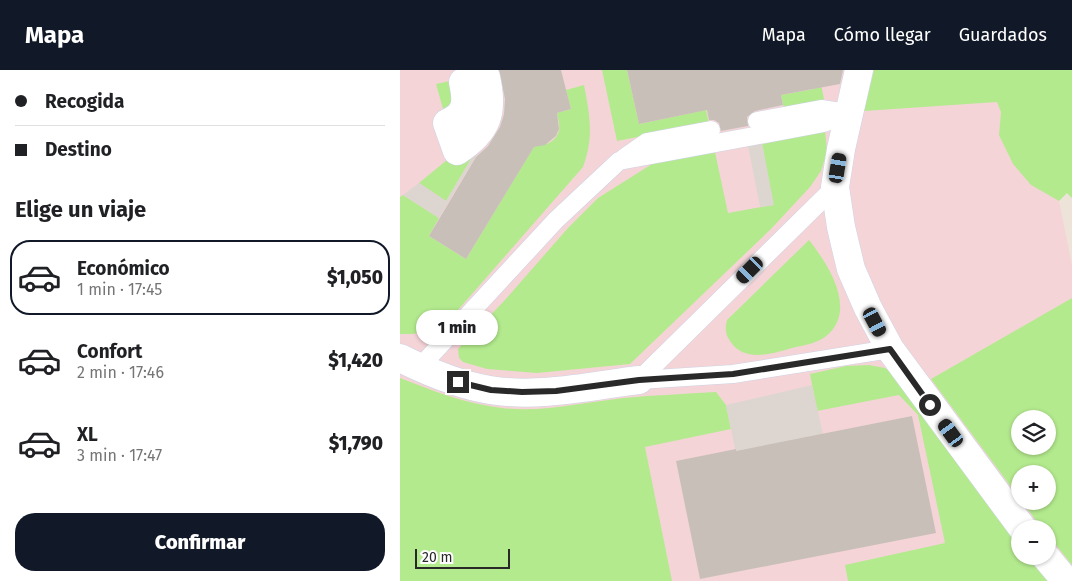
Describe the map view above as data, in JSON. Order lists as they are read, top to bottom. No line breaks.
{"scale_bar":"20 m","page":{"header":"Mapa","nav":["Mapa","Cómo llegar","Guardados"],"banner":["Recogida","Destino"],"heading":"Elige un viaje","list":[{"name":"Económico","note":"1 min · 17:45","value":"$1,050"},{"name":"Confort","note":"2 min · 17:46","value":"$1,420"},{"name":"XL","note":"3 min · 17:47","value":"$1,790"}],"bubble":"1 min","map_buttons":["+","−"],"buttons":"Confirmar","scale":"20 m"}}
